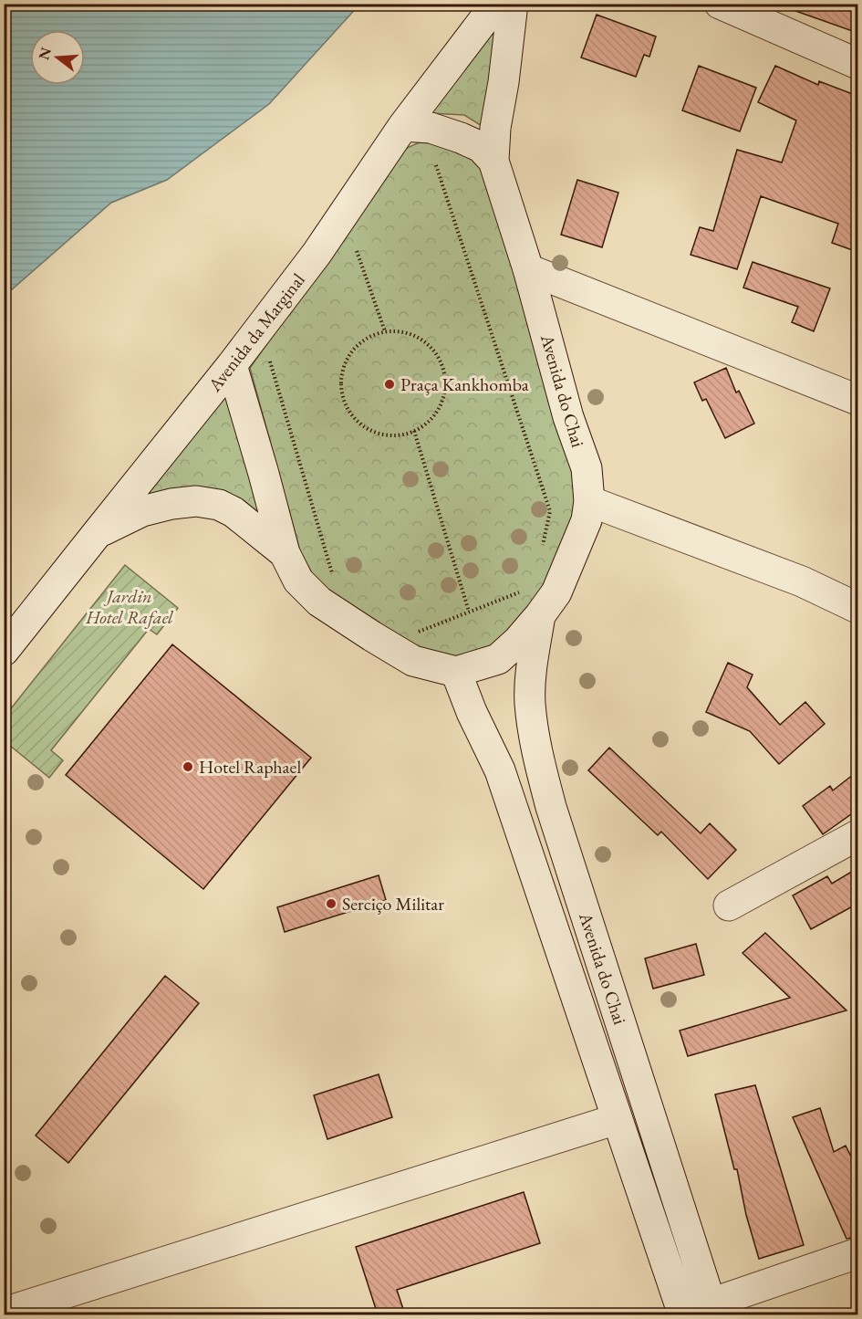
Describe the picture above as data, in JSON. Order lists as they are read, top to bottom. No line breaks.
{"streets":{"main road":["Avenida da Marginal","Avenida do Chai"]},"parks":["Jardin Hotel Rafael"],"places":["Praça Kankhomba","Hotel Raphael","Serciço Militar"],"north":"left"}
